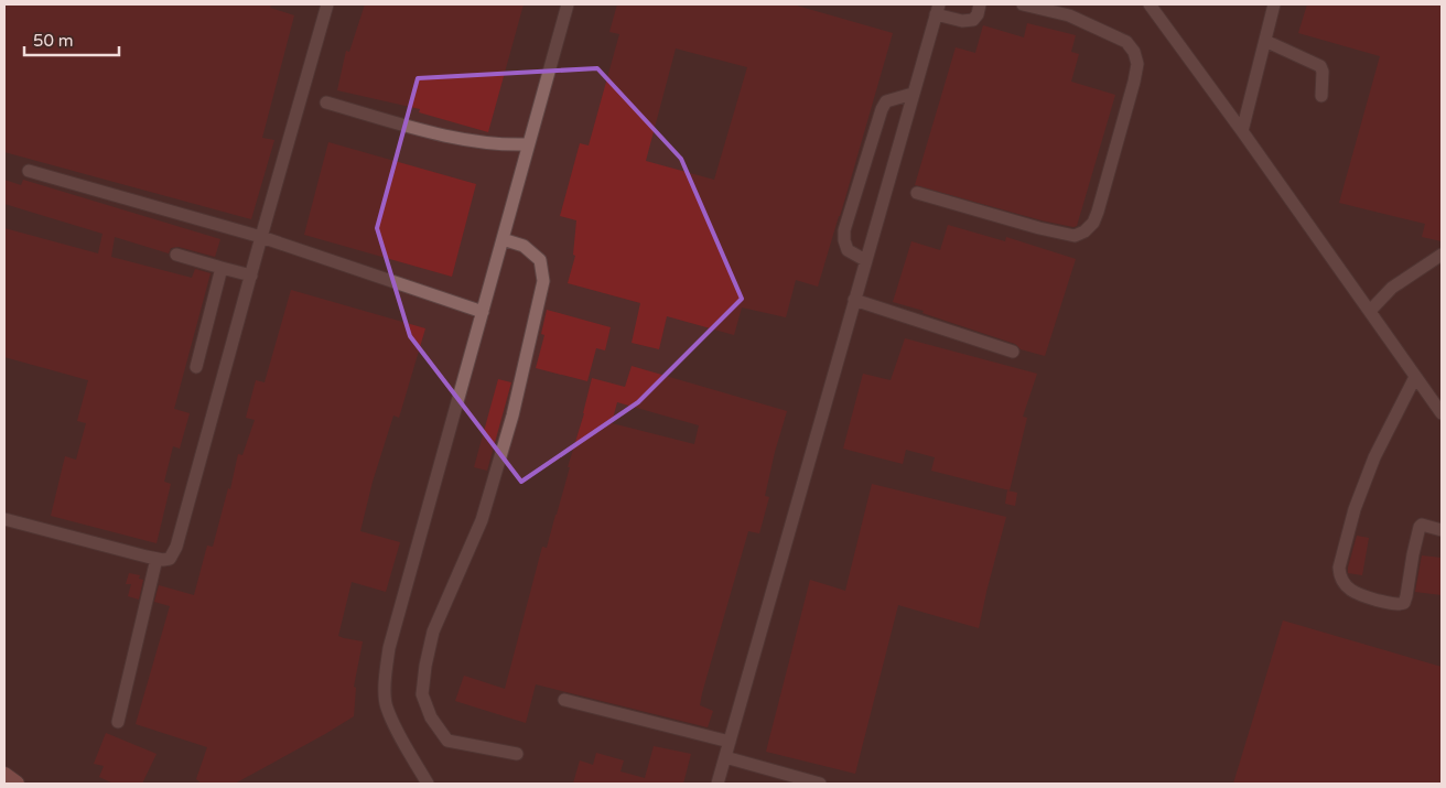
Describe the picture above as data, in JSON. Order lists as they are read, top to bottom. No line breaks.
{"scale_bar":"50 m"}
